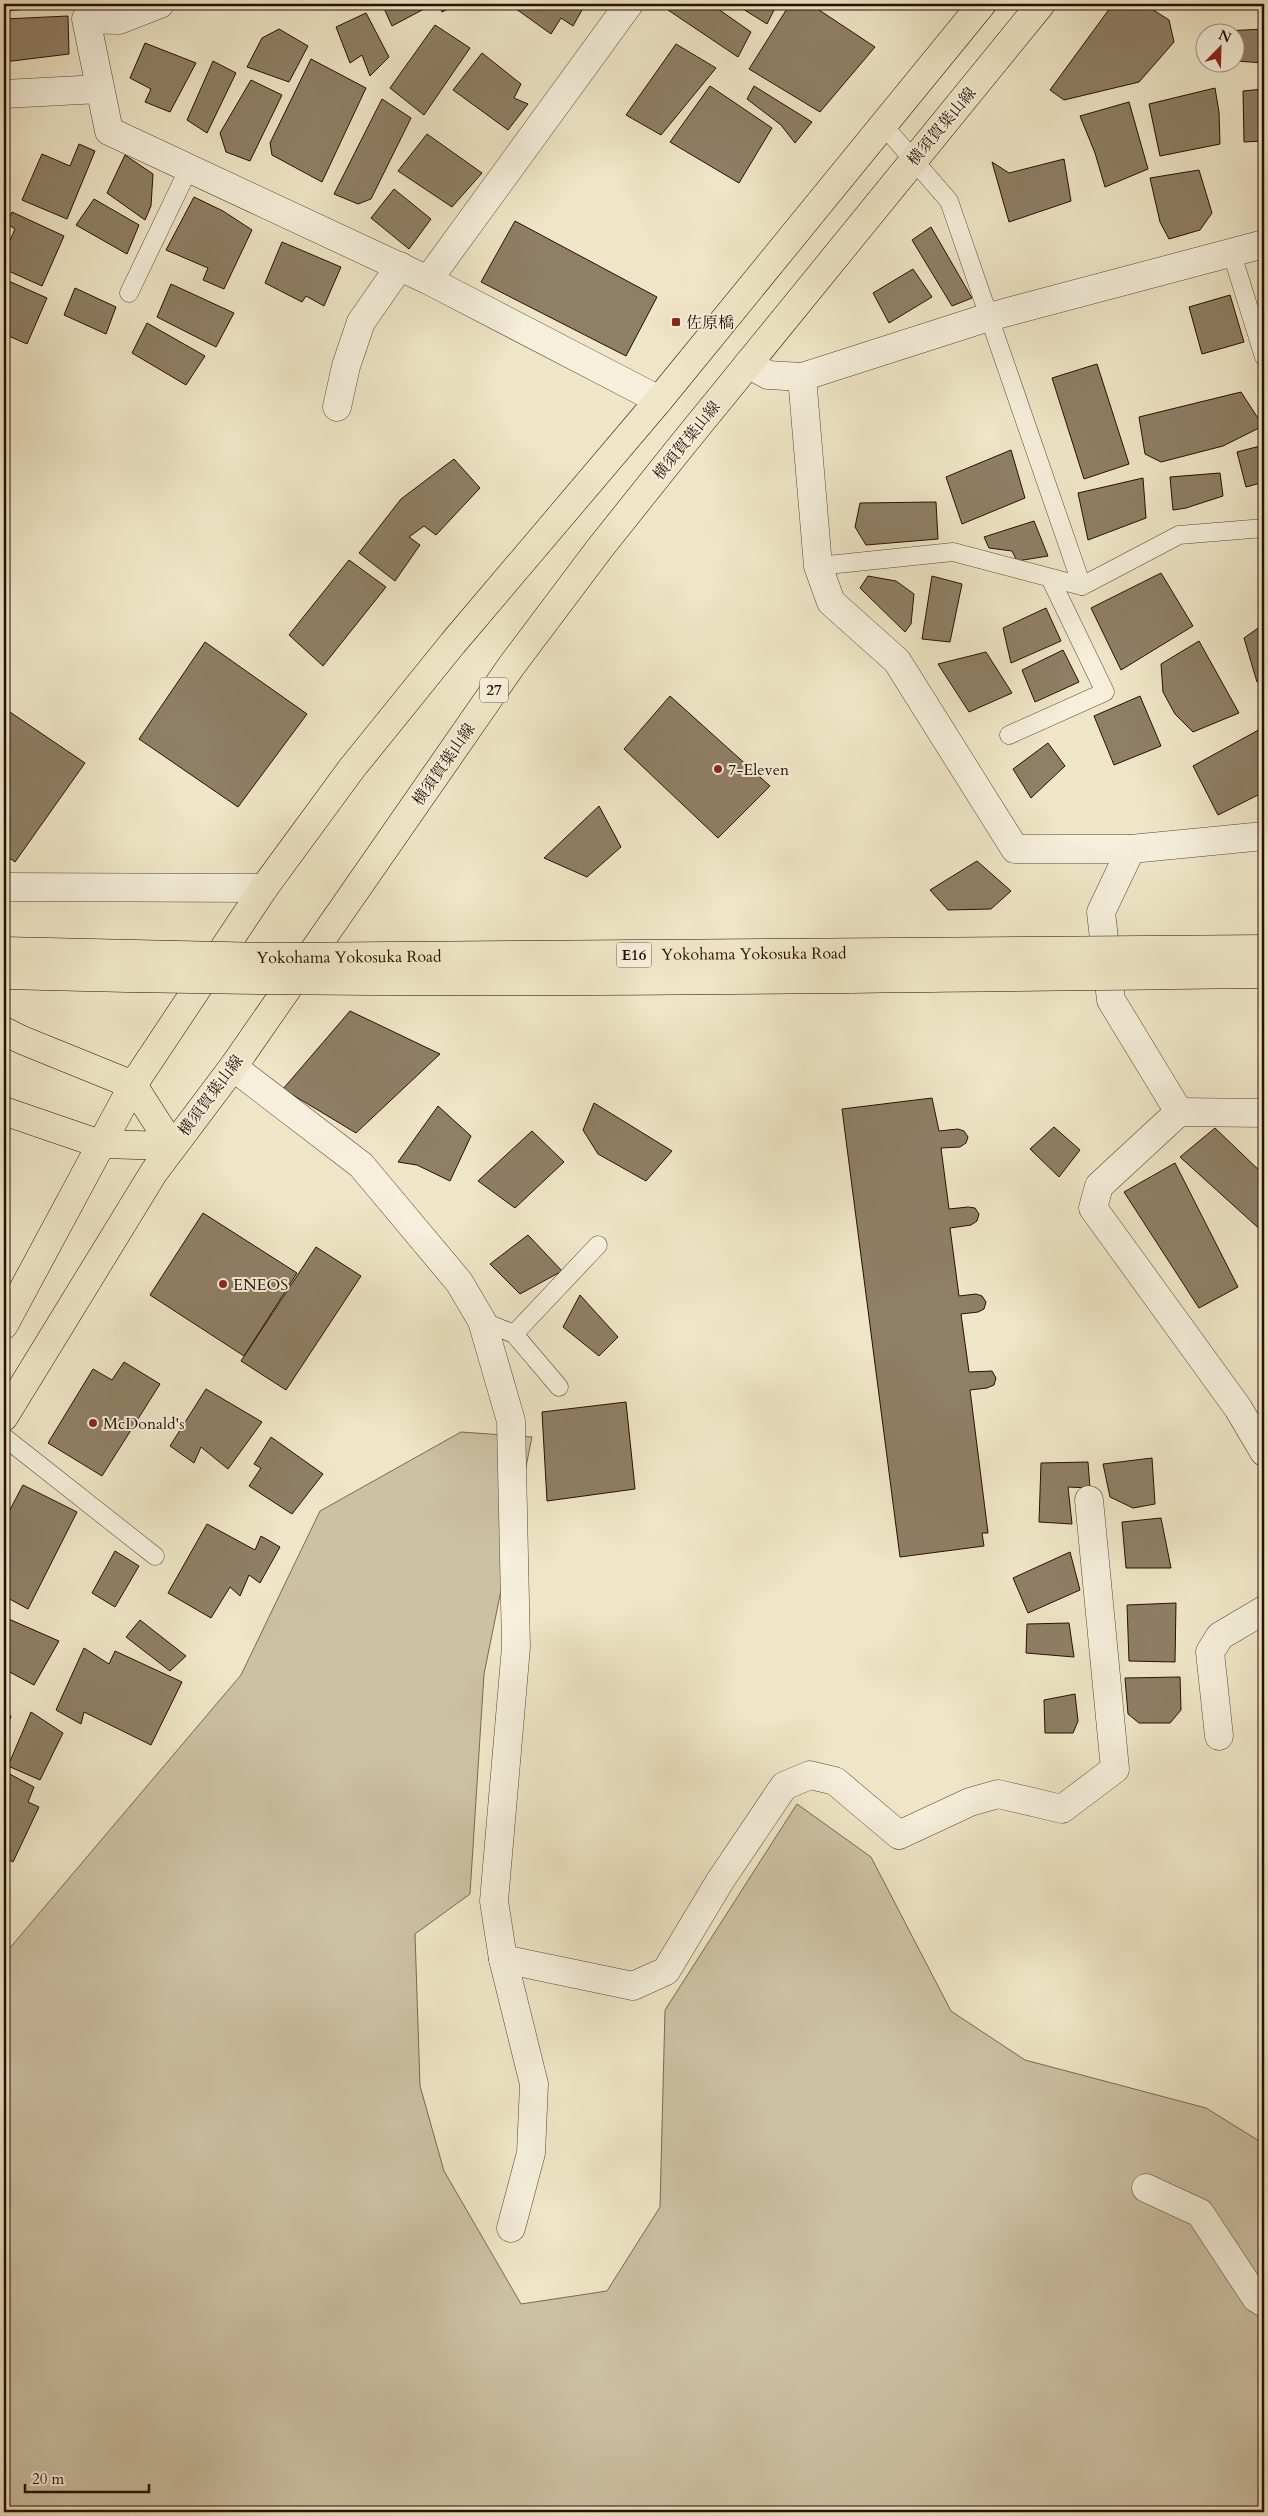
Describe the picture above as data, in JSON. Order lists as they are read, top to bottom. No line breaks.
{"streets":{"main road":["横須賀葉山線","27","Yokohama Yokosuka Road","E16"]},"places":{"transit":["佐原橋"],"other":["7-Eleven","ENEOS","McDonald's"]},"scale_bar":"20 m","north":"top right"}
